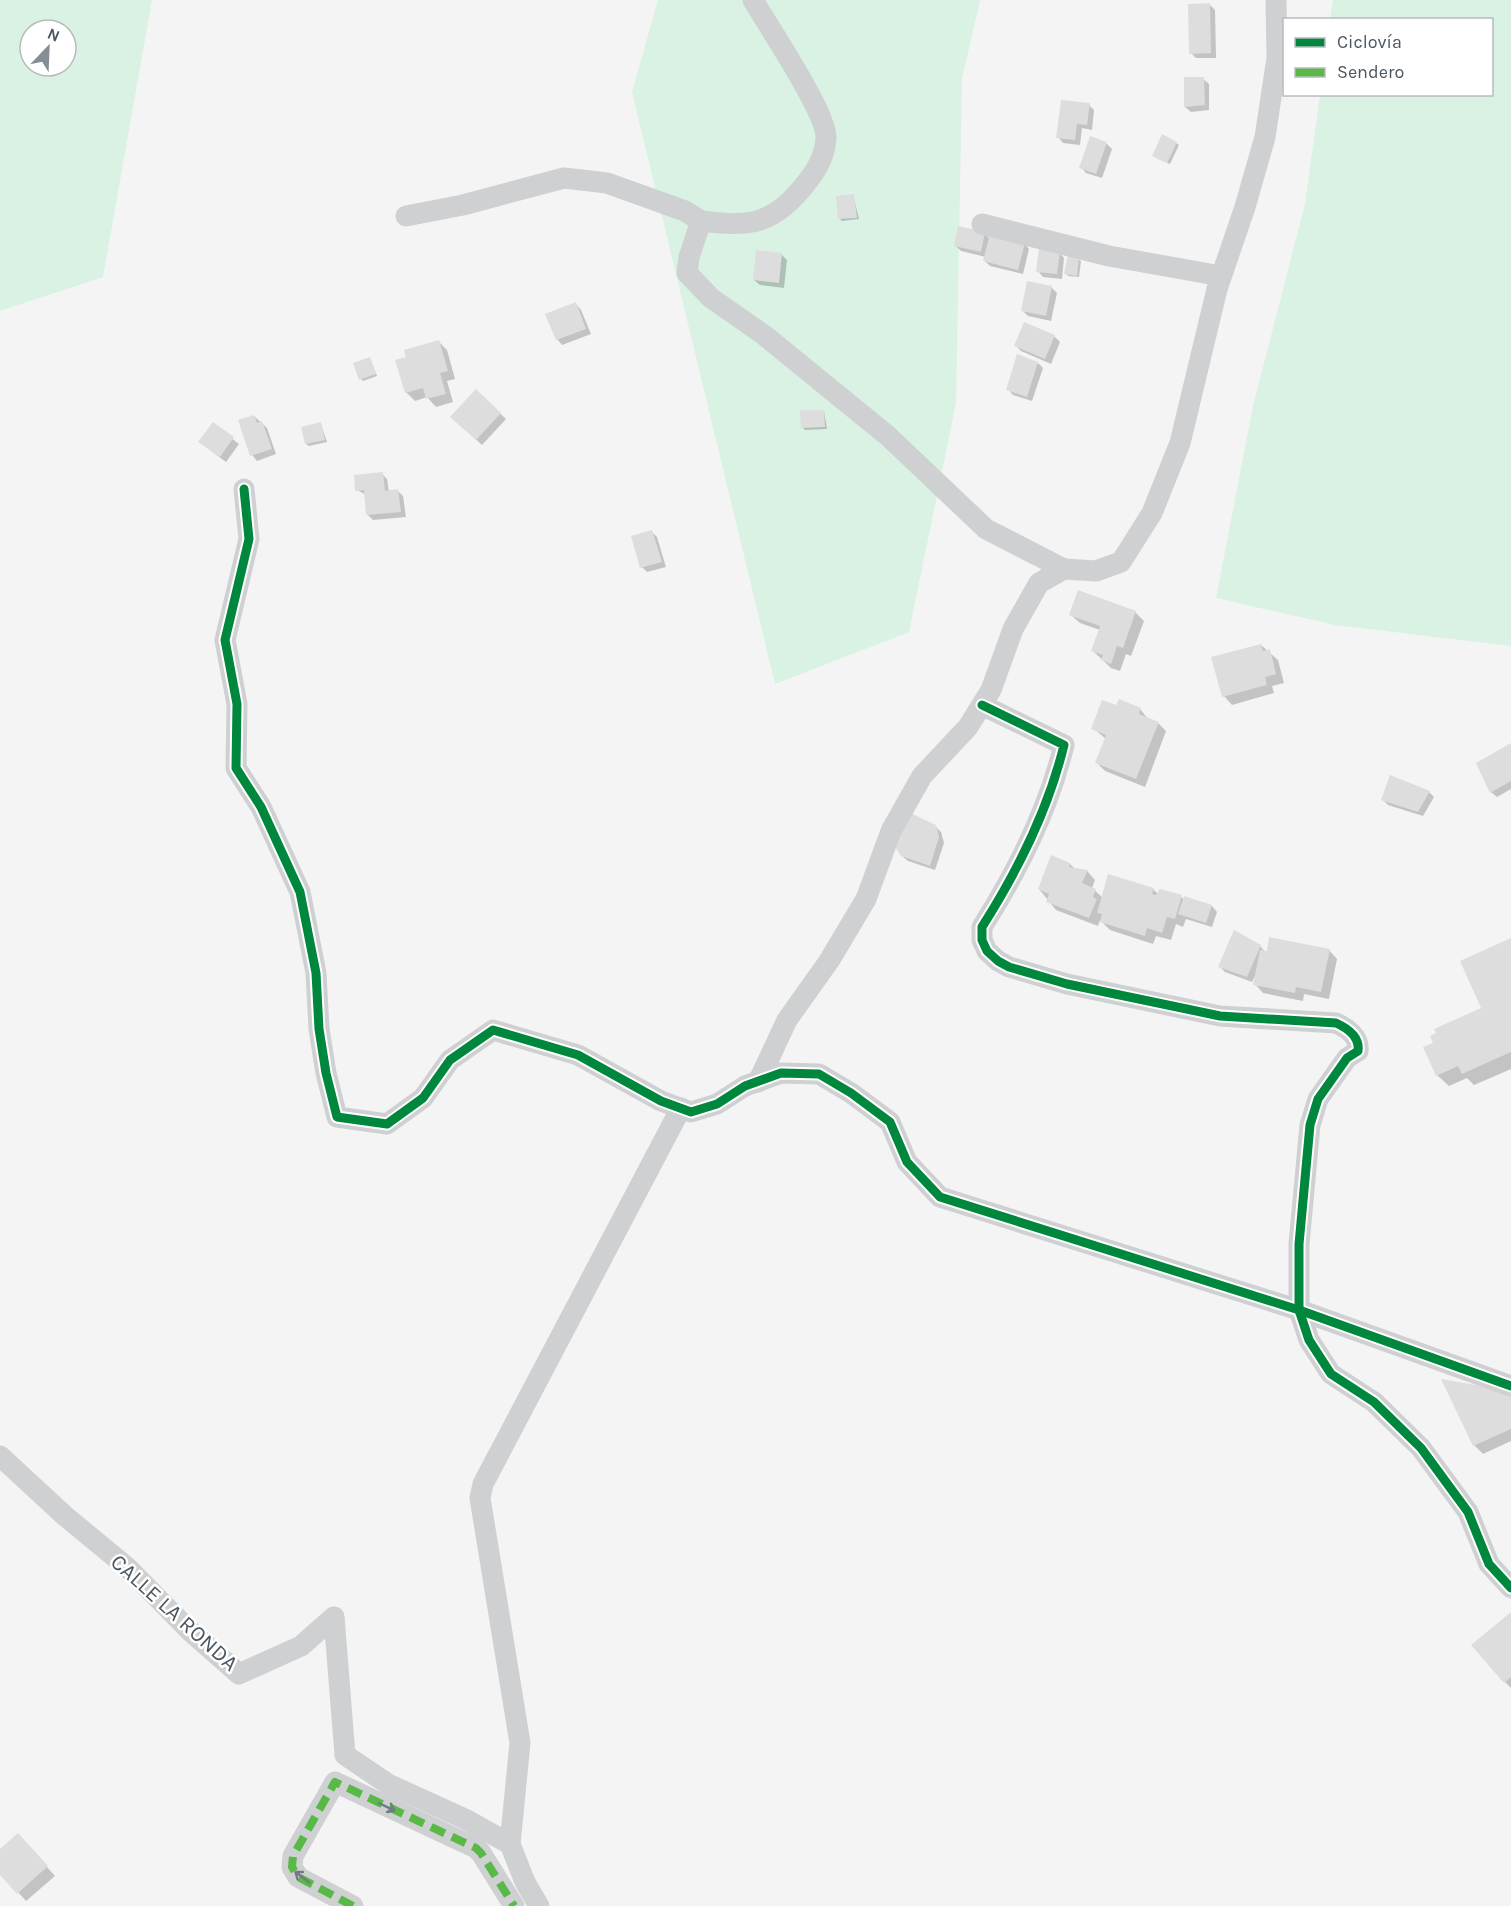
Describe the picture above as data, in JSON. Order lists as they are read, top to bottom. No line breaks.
{"streets":{"street":["CALLE LA RONDA"]},"legend":["Ciclovía","Sendero"],"north":"top right"}
